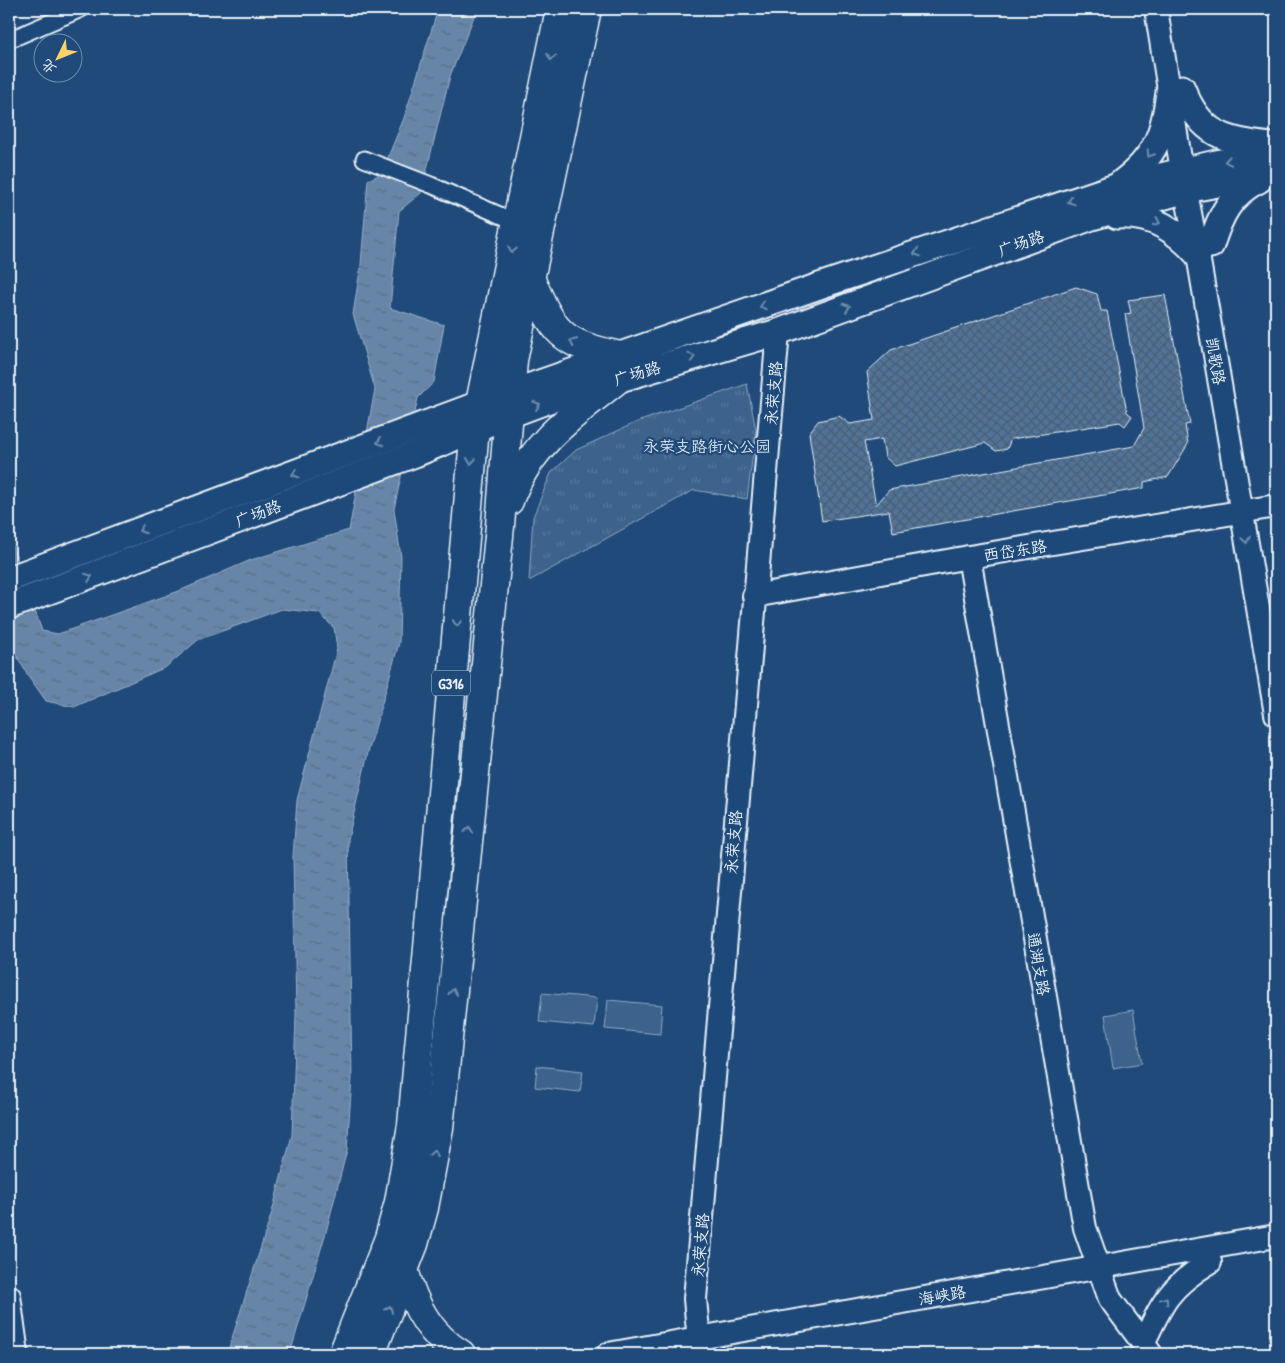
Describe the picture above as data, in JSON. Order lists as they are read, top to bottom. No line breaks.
{"streets":{"highway":["G316"],"main road":["广场路"],"street":["凯歌路","永荣支路","西岱东路","通湖支路","海峡路"]},"crossings":[["广场路","凯歌路"],["广场路","永荣支路"],["广场路","G316"],["凯歌路","西岱东路"],["永荣支路","西岱东路"],["永荣支路","海峡路"],["西岱东路","通湖支路"],["通湖支路","海峡路"]],"parks":["永荣支路街心公园"],"north":"bottom left"}
